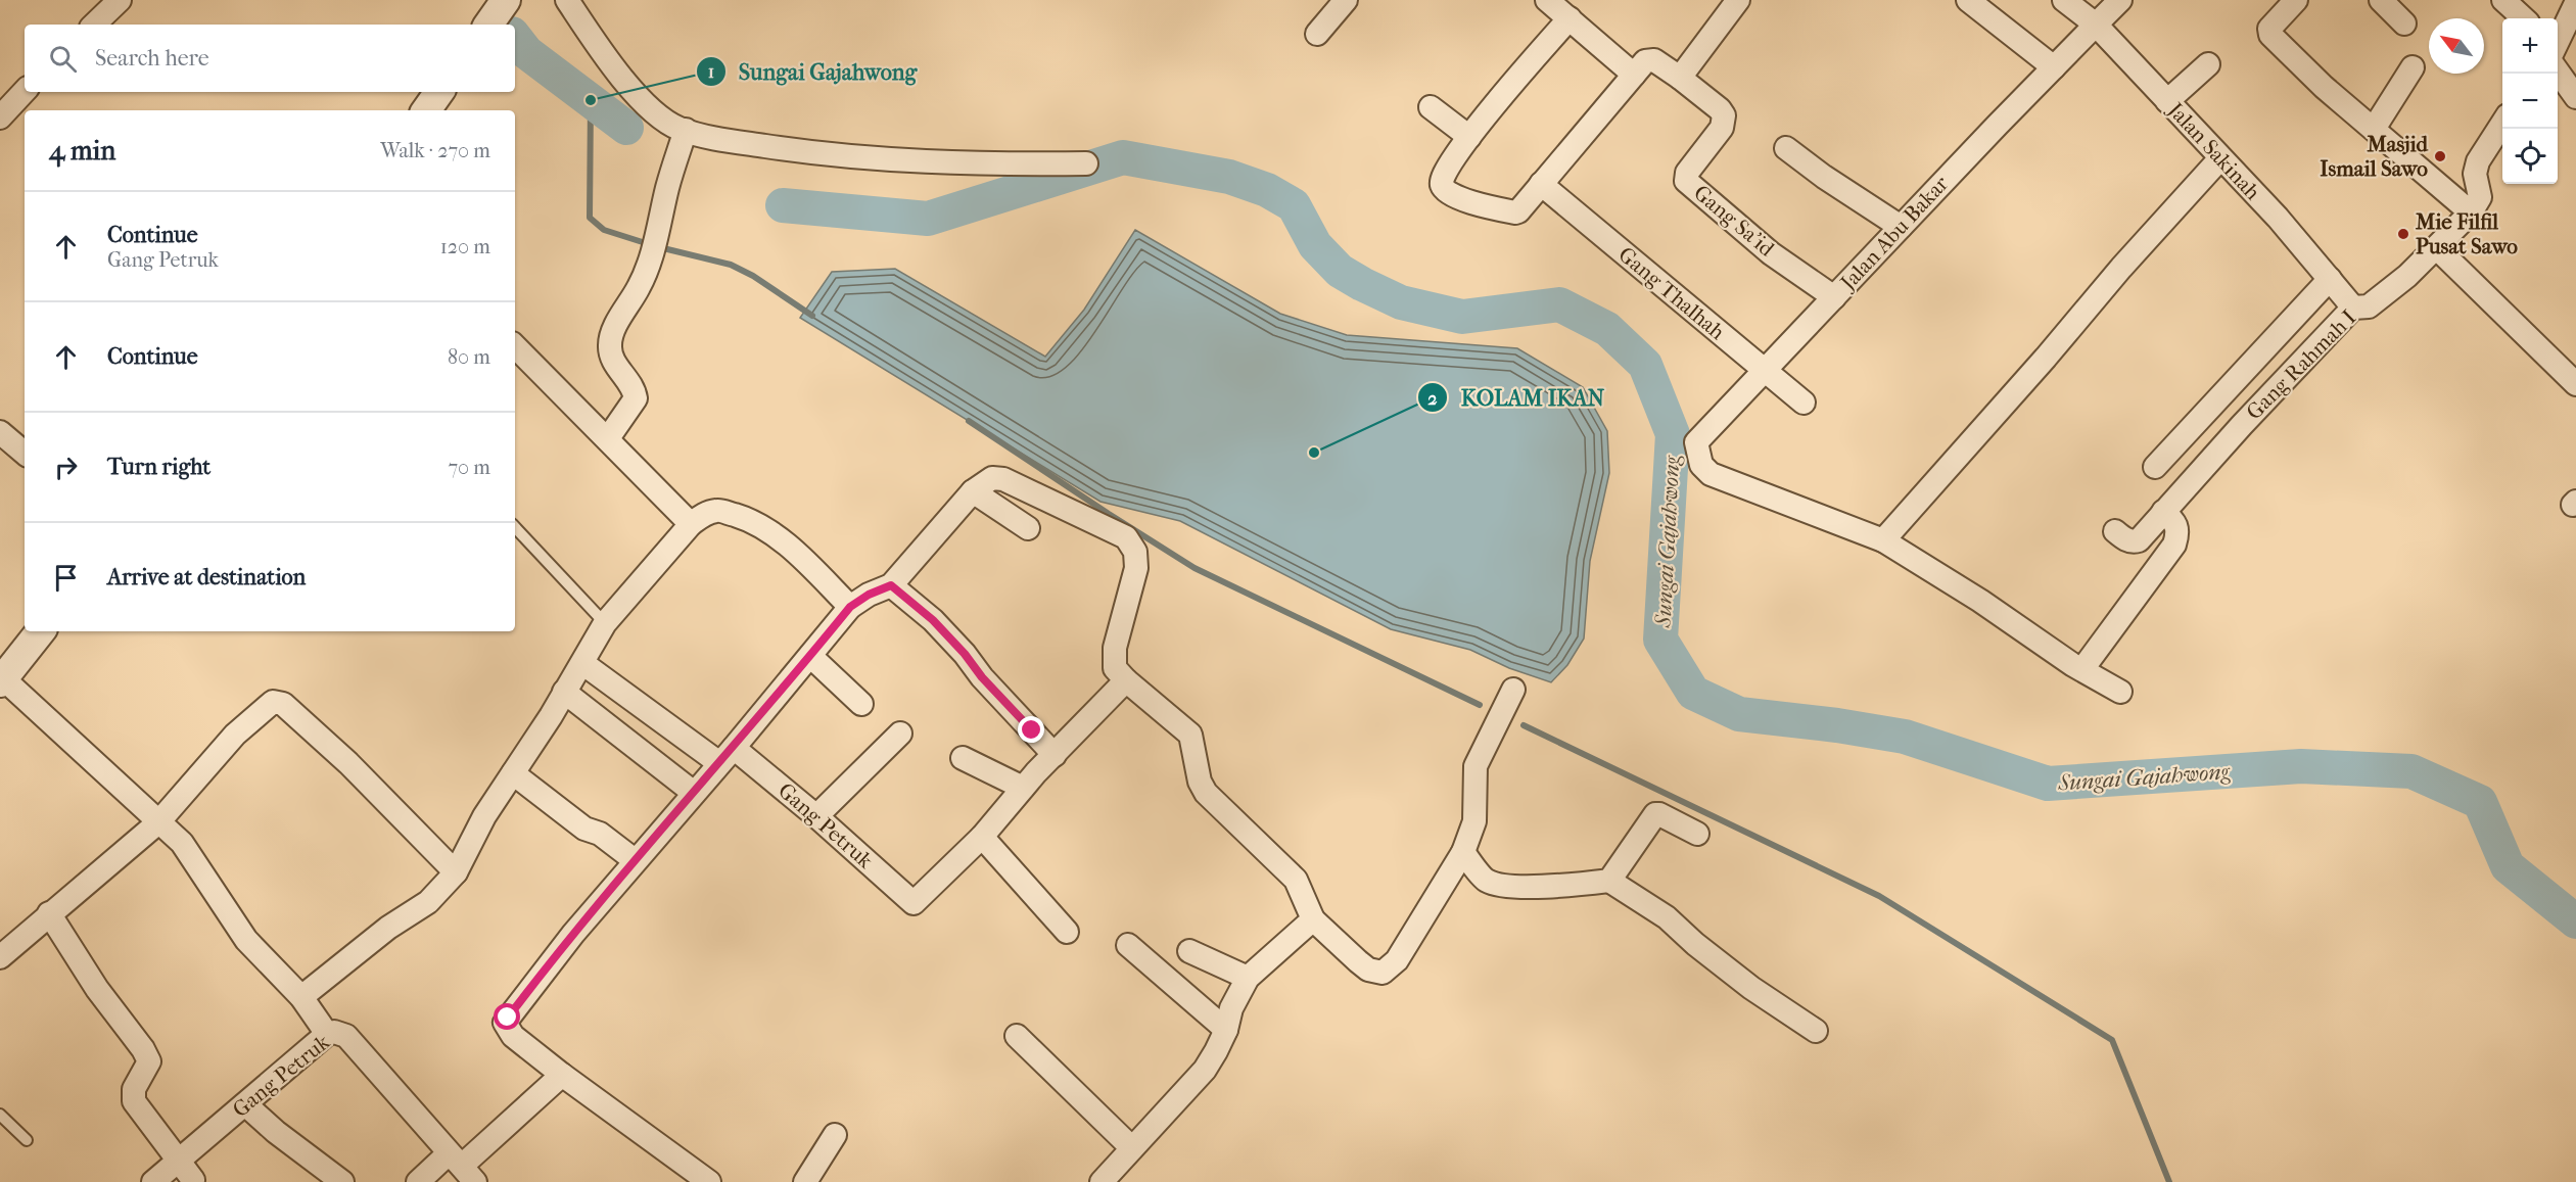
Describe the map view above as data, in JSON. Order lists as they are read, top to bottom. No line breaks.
{"streets":{"street":["Jalan Sakinah","Gang Sa'id","Jalan Abu Bakar","Gang Thalhah","Gang Rahmah I","Gang Petruk"]},"crossings":[["Jalan Sakinah","Jalan Abu Bakar"],["Jalan Sakinah","Gang Rahmah I"],["Gang Sa'id","Jalan Abu Bakar"],["Jalan Abu Bakar","Gang Thalhah"]],"water":["Sungai Gajahwong"],"places":["Sungai Gajahwong","Masjid Ismail Sawo","Mie Filfil Pusat Sawo","KOLAM IKAN"],"north":"top left","page":{"map_buttons":["+","−"],"search":"Search here","heading":["4 min","Walk · 270 m"],"list":[["Continue","Gang Petruk","120 m"],["Continue","80 m"],["Turn right","70 m"],"Arrive at destination"]}}
